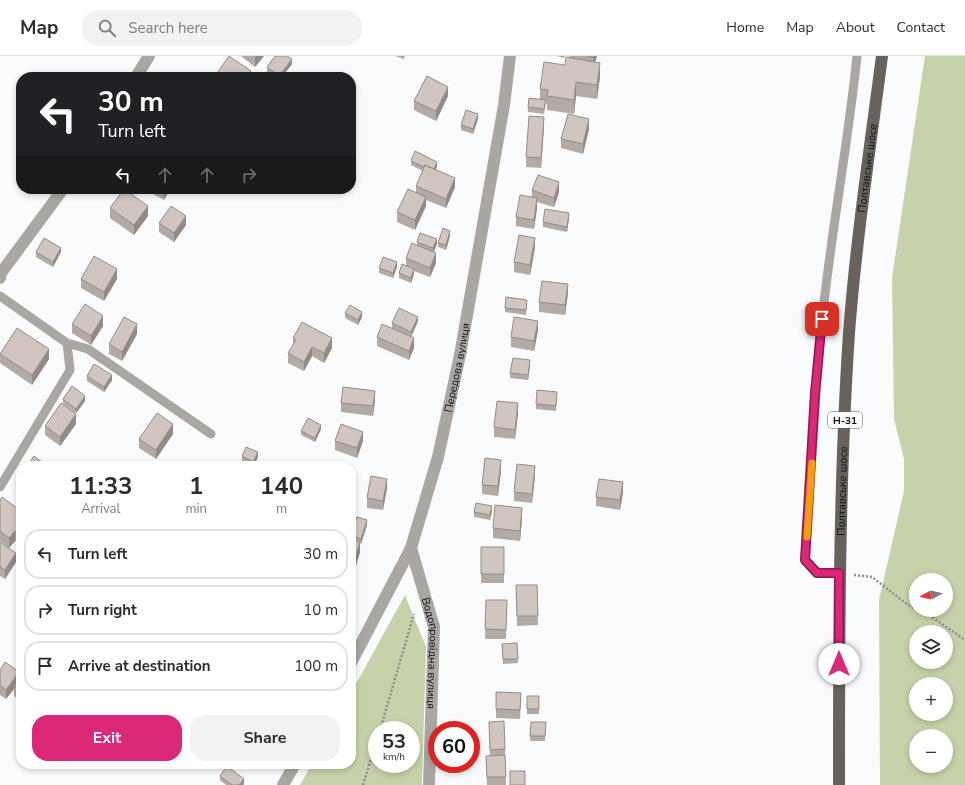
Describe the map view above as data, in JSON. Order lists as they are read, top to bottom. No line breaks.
{"streets":{"main road":["Полтавське шосе","Н-31"],"street":["Передова вулиця","Водопровідна вулиця"]},"crossings":[["Передова вулиця","Водопровідна вулиця"]],"north":"left","page":{"header":"Map","search":"Search here","nav":["Home","Map","About","Contact"],"turn":["30 m","Turn left"],"eta":["11:33","Arrival","1","min","140","m"],"list":[{"name":"Turn left","value":"30 m"},{"name":"Turn right","value":"10 m"},{"name":"Arrive at destination","value":"100 m"}],"map_buttons":["+","−"],"buttons":["Exit","Share"],"speed":"53 km/h","limit":"60"}}
